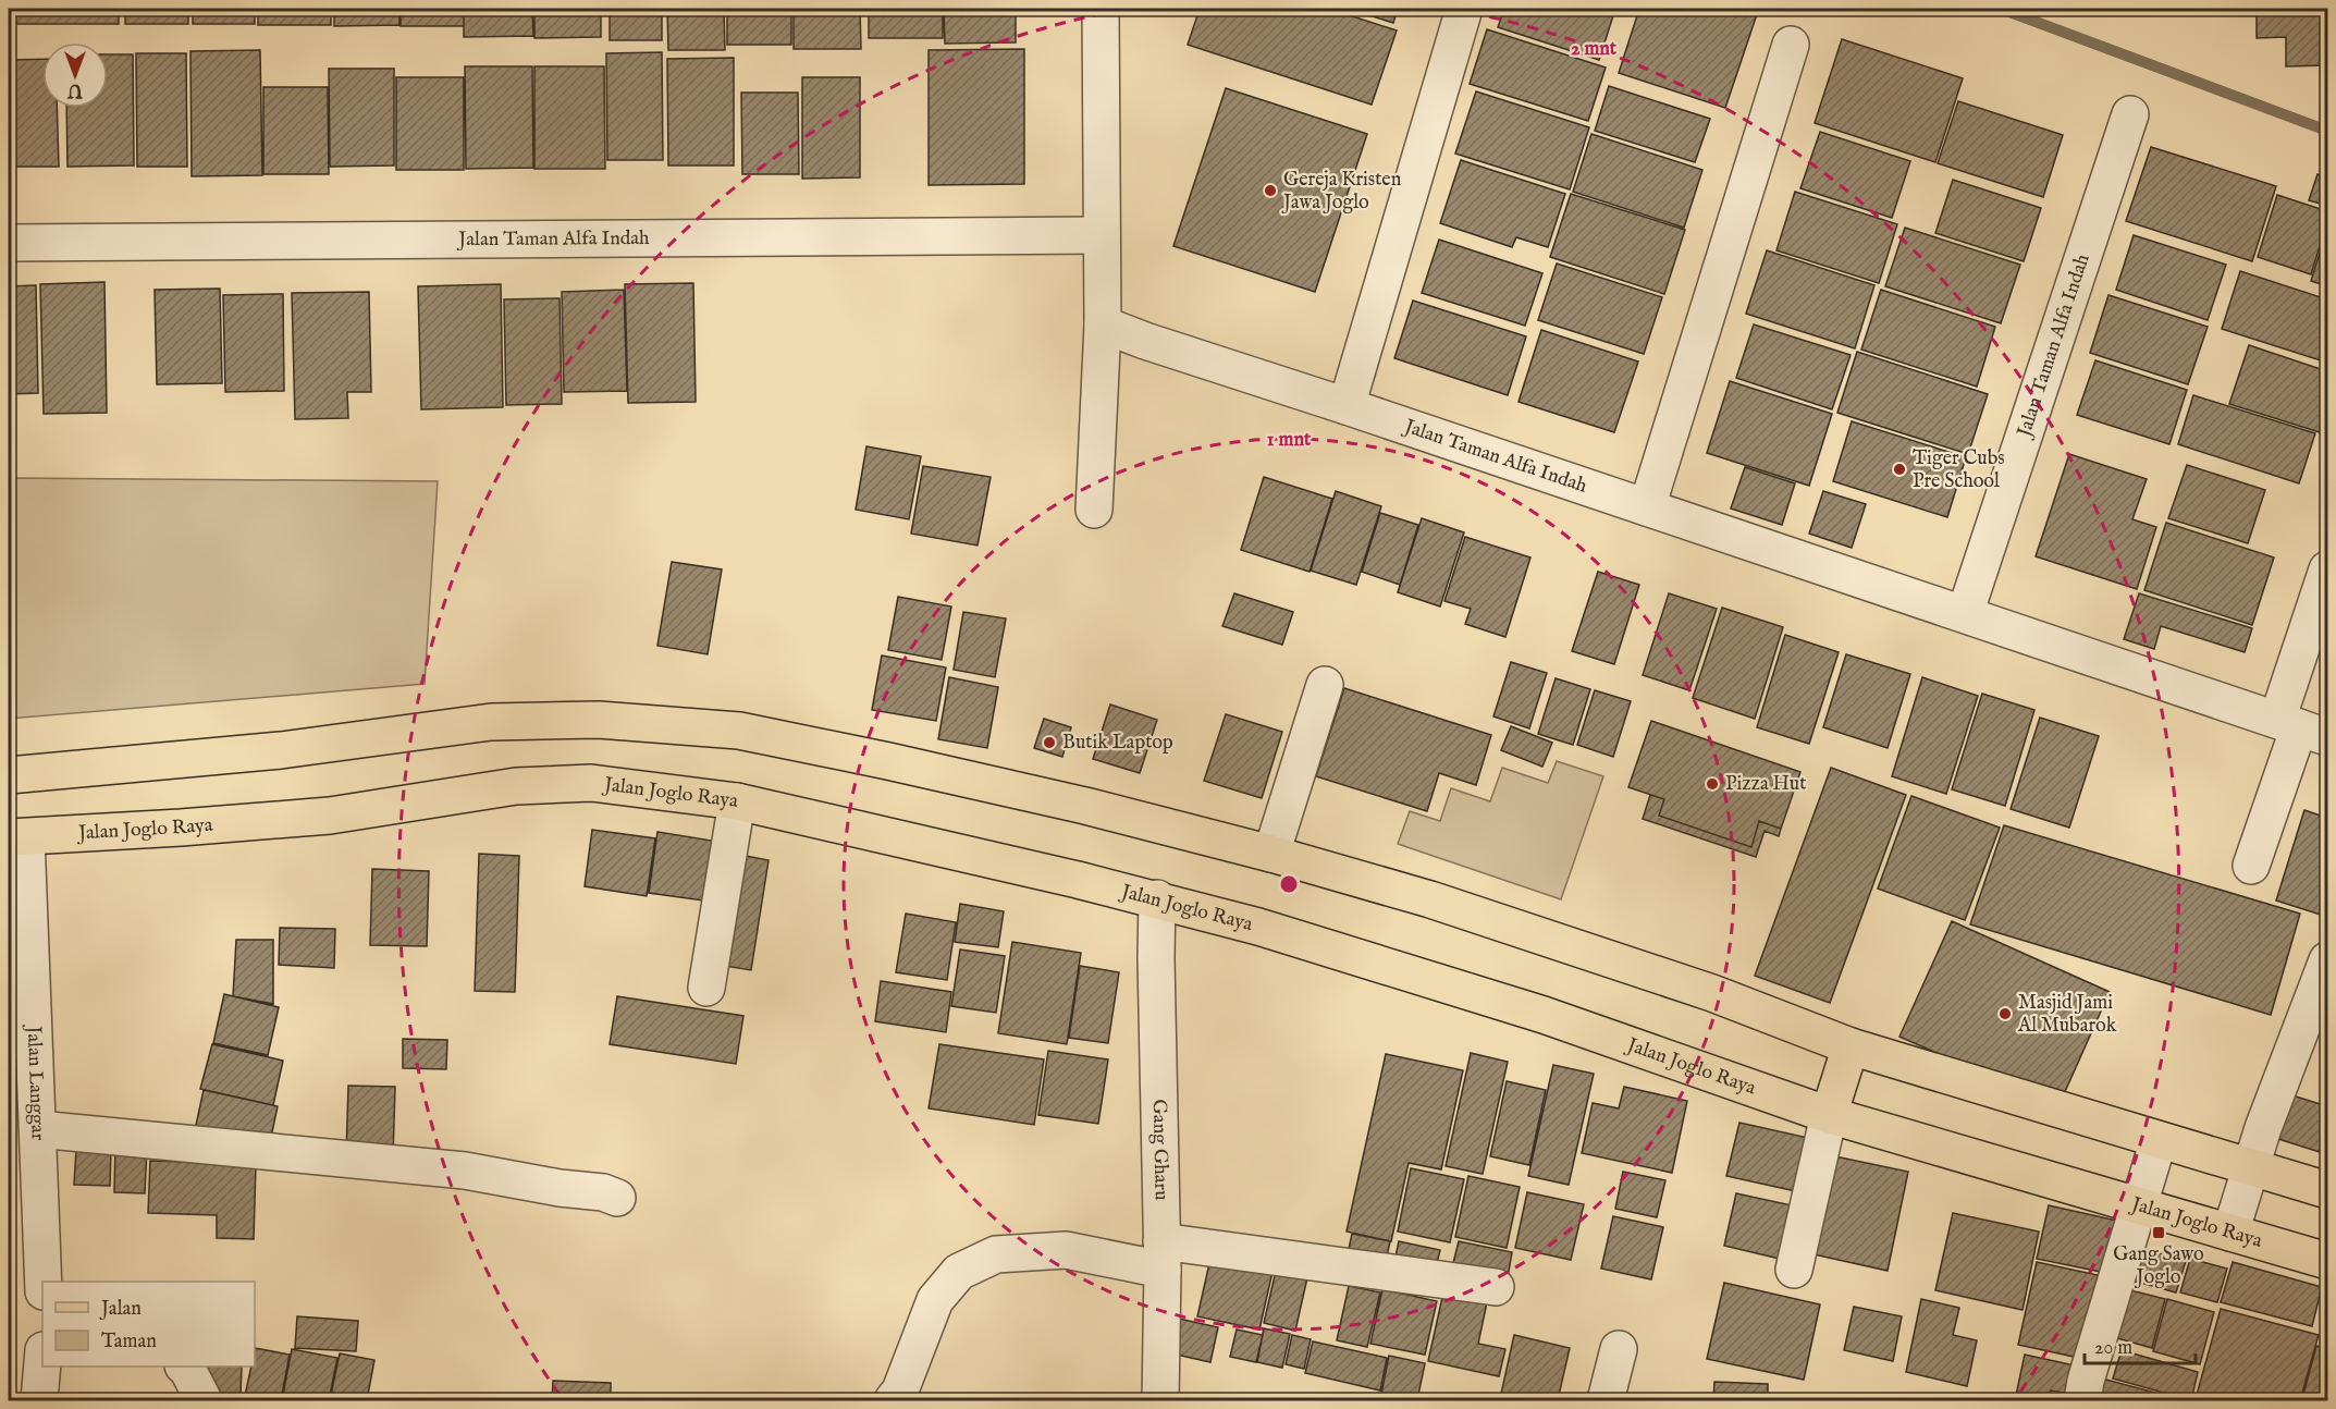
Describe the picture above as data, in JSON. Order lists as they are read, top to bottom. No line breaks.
{"streets":{"main road":["Jalan Joglo Raya"],"street":["Jalan Taman Alfa Indah","Jalan Langgar","Gang Gharu"]},"crossings":[["Jalan Joglo Raya","Jalan Langgar"],["Jalan Joglo Raya","Gang Gharu"]],"places":{"other":["Gereja Kristen Jawa Joglo","Tiger Cubs Pre School","Butik Laptop","Pizza Hut","Masjid Jami Al Mubarok"],"transit":["Gang Sawo Joglo"]},"legend":["Jalan","Taman"],"scale_bar":"20 m","north":"bottom","rings":["2 mnt","1 mnt"]}
